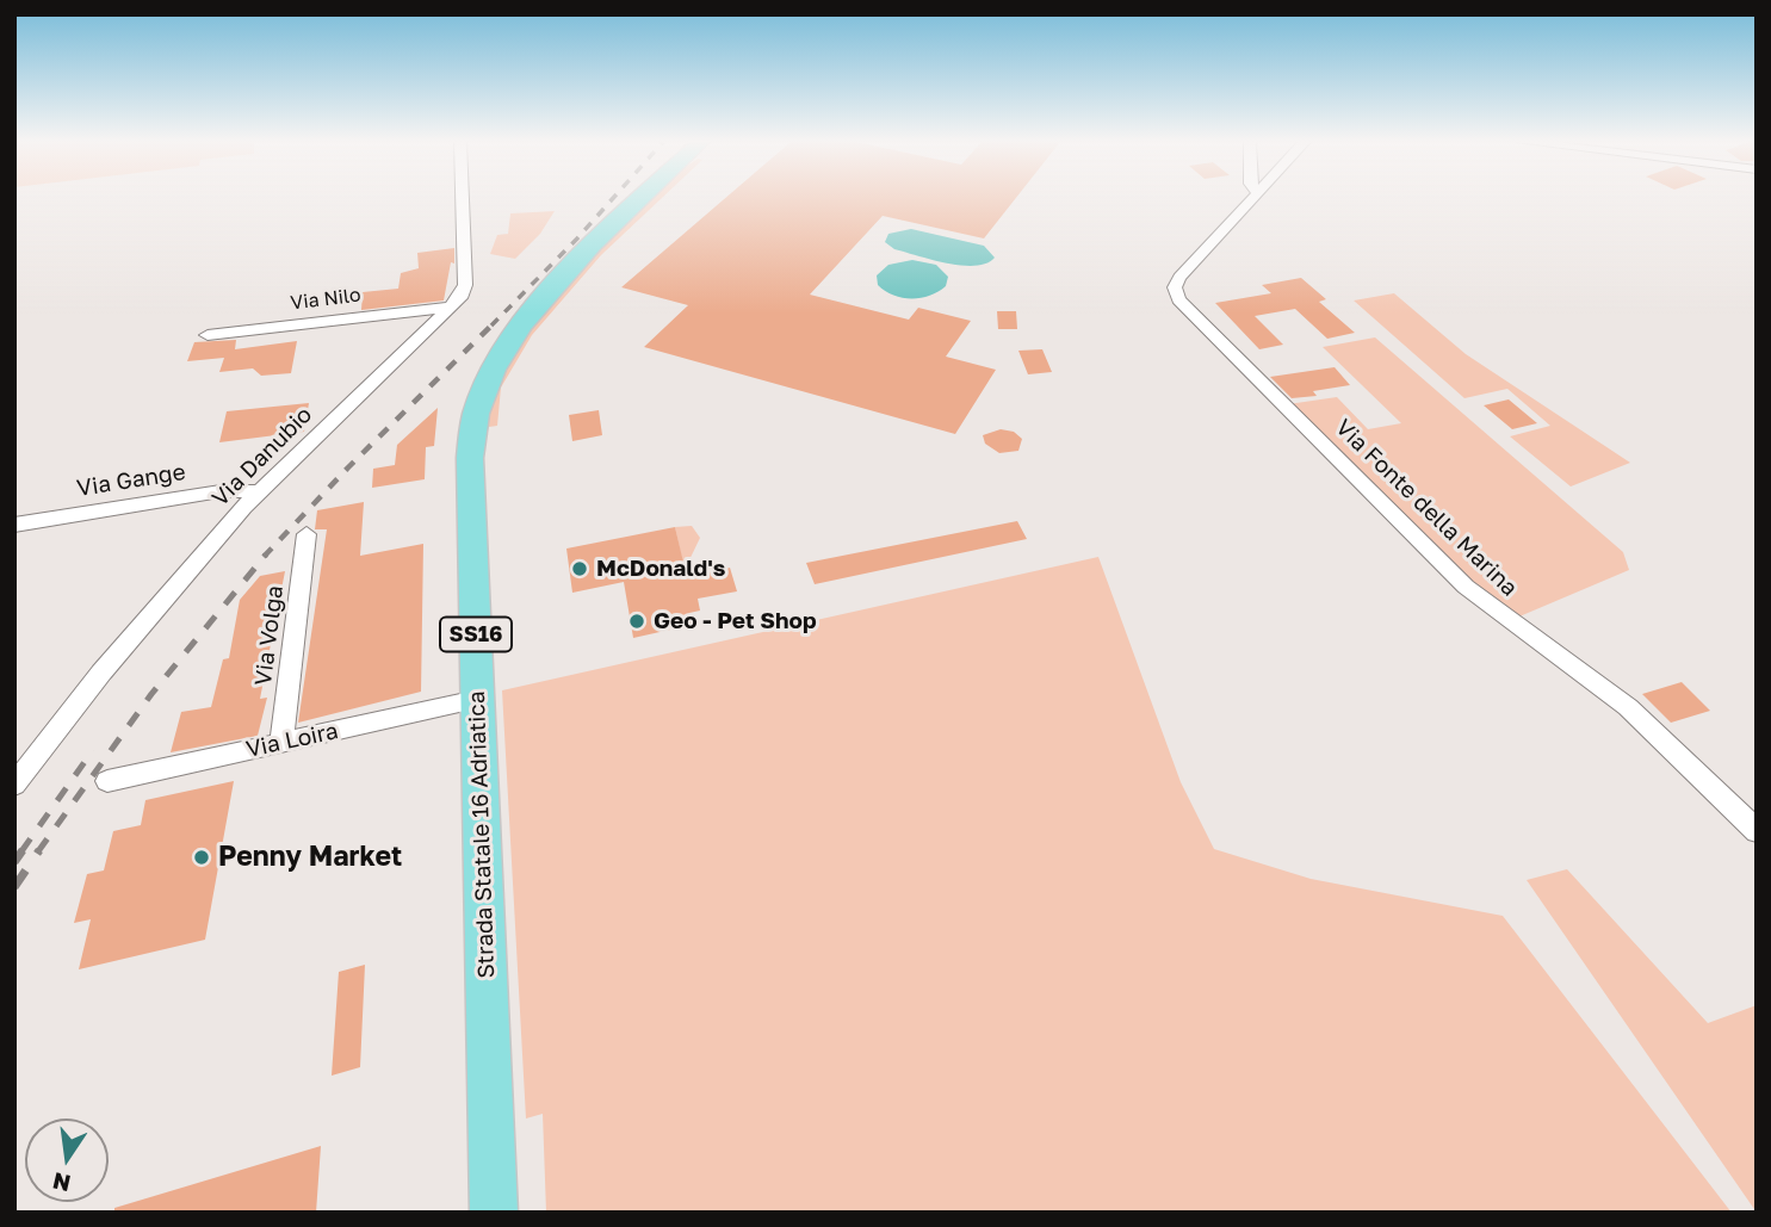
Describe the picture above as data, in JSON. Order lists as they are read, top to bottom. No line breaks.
{"streets":{"main road":["SS16","Strada Statale 16 Adriatica"],"street":["Via Nilo","Via Danubio","Via Gange","Via Fonte della Marina","Via Volga","Via Loira"]},"crossings":[["Via Nilo","Via Danubio"],["Via Danubio","Via Gange"],["Via Volga","Via Loira"],["Via Loira","Strada Statale 16 Adriatica"]],"places":["McDonald's","Geo - Pet Shop","Penny Market"],"north":"bottom"}
